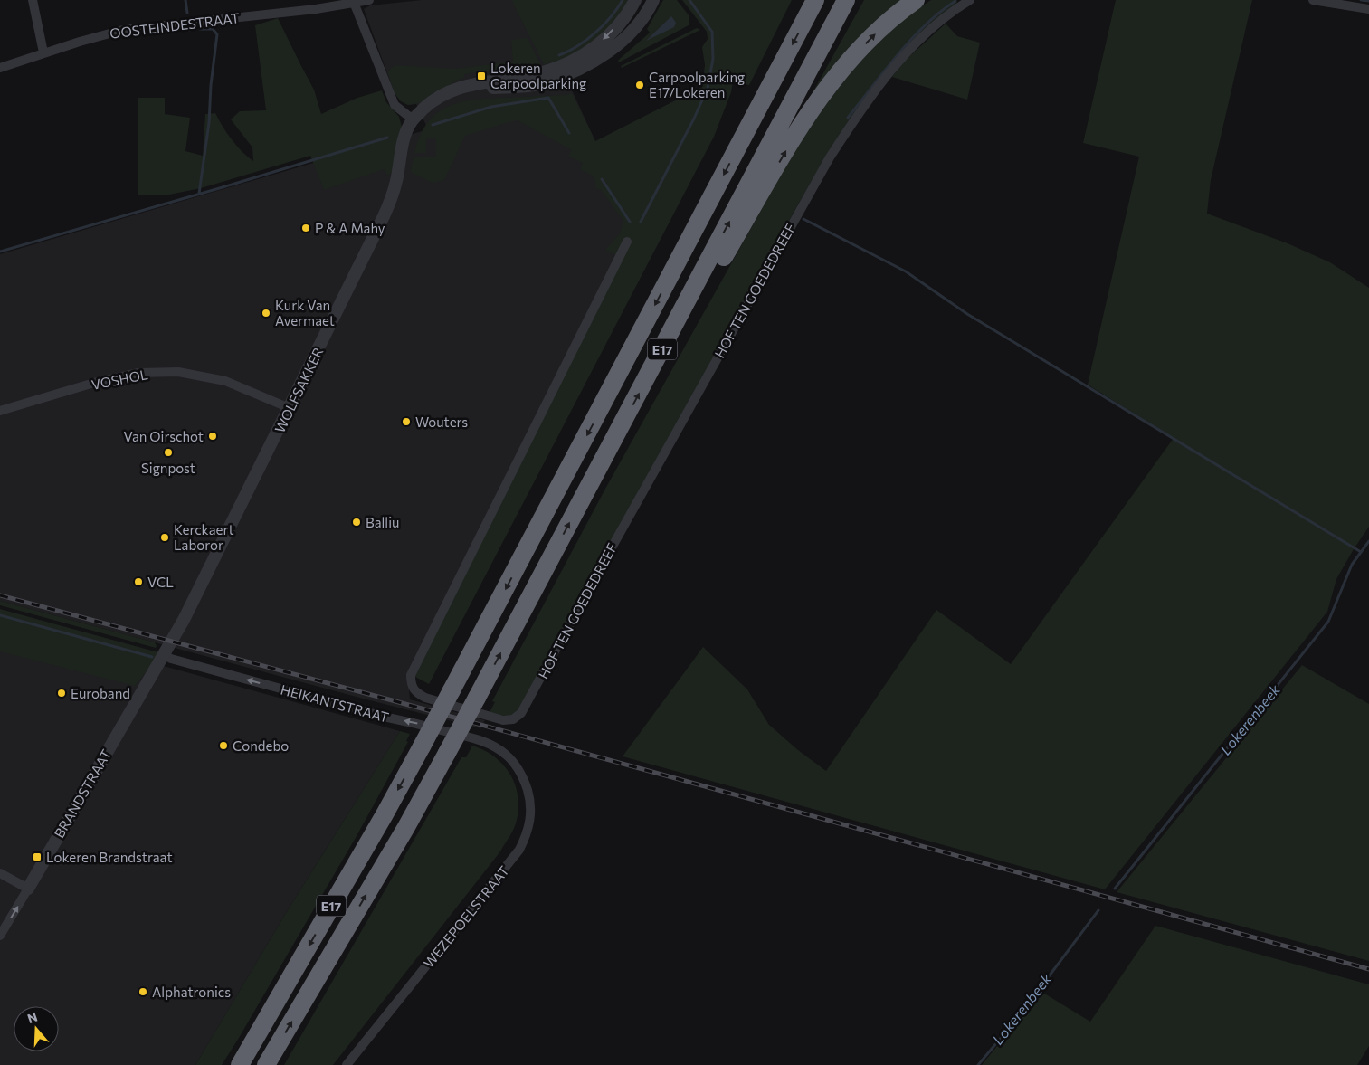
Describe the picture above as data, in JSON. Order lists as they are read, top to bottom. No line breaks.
{"streets":{"highway":["E17"],"street":["OOSTEINDESTRAAT","HOF TEN GOEDEDREEF","VOSHOL","WOLFSAKKER","HEIKANTSTRAAT","BRANDSTRAAT","WEZEPOELSTRAAT"]},"crossings":[["VOSHOL","WOLFSAKKER"],["WOLFSAKKER","HEIKANTSTRAAT"],["WOLFSAKKER","BRANDSTRAAT"],["HEIKANTSTRAAT","BRANDSTRAAT"],["HEIKANTSTRAAT","WEZEPOELSTRAAT"]],"one_way":["HEIKANTSTRAAT"],"water":["Lokerenbeek"],"places":{"transit":["Lokeren Carpoolparking","Lokeren Brandstraat"],"other":["Carpoolparking E17/Lokeren","P & A Mahy","Kurk Van Avermaet","Wouters","Van Oirschot","Signpost","Balliu","Kerckaert Laboror","VCL","Euroband","Condebo","Alphatronics"]},"north":"top"}
